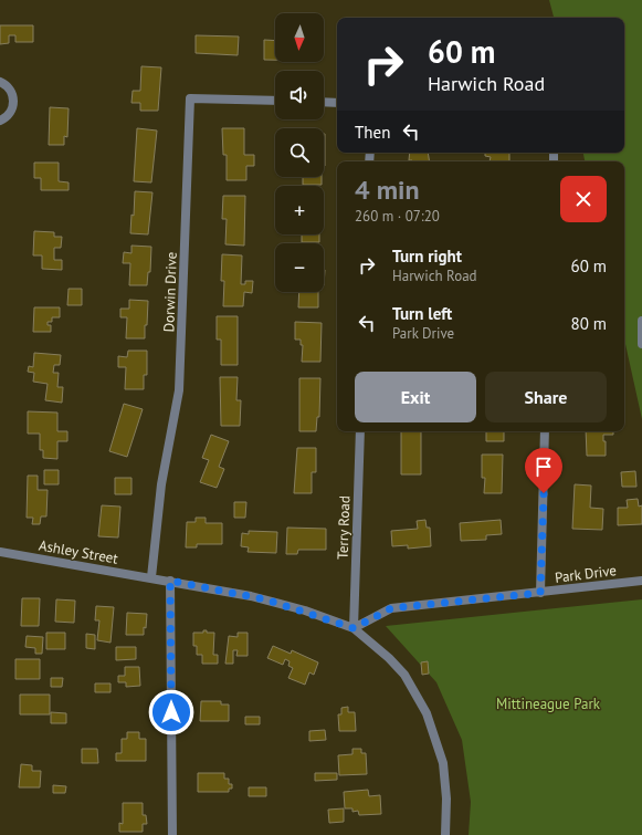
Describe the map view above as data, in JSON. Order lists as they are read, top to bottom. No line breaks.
{"streets":{"street":["Dorwin Drive","Terry Road","Ashley Street","Park Drive"]},"crossings":[["Dorwin Drive","Ashley Street"],["Terry Road","Ashley Street"],["Terry Road","Park Drive"],["Ashley Street","Park Drive"]],"parks":["Mittineague Park"],"north":"bottom","page":{"map_buttons":["+","−"],"turn":["60 m","Harwich Road"],"then":"Then","heading":["4 min","260 m · 07:20"],"list":[{"name":"Turn right","note":"Harwich Road","value":"60 m"},{"name":"Turn left","note":"Park Drive","value":"80 m"}],"buttons":["Exit","Share"]}}
